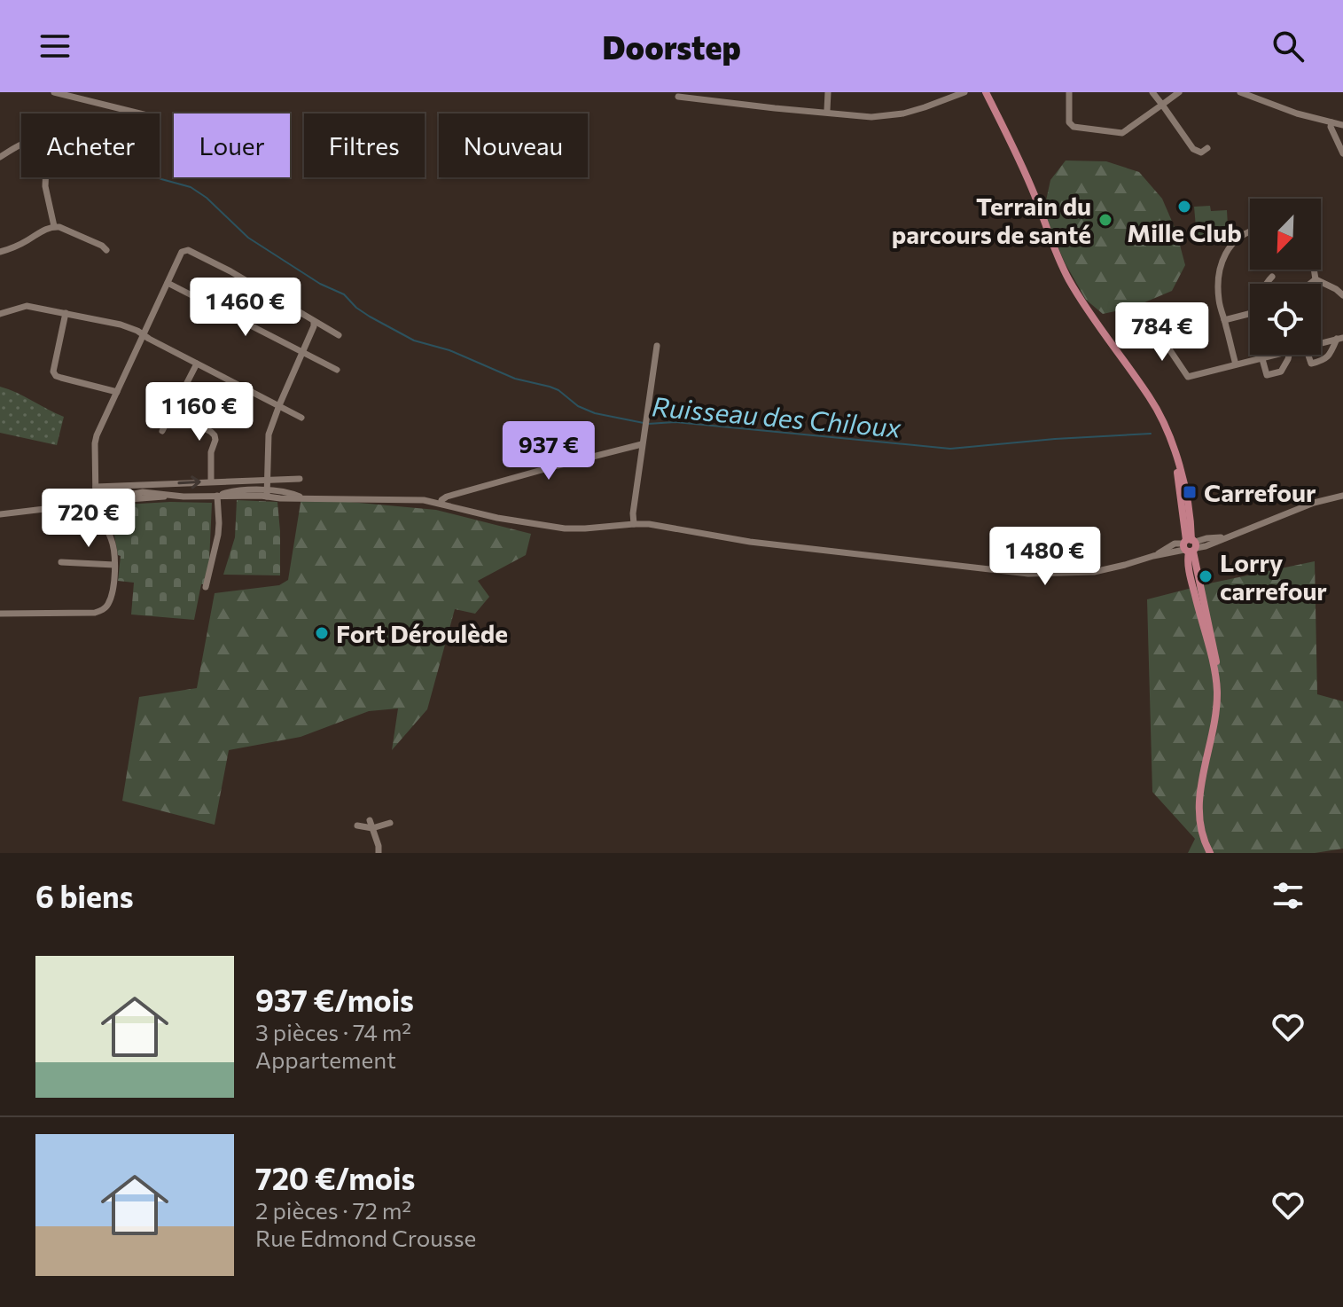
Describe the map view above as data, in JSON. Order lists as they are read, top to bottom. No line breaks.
{"water":["Ruisseau des Chiloux"],"places":{"other":["Mille Club","Terrain du parcours de santé","Lorry carrefour","Fort Déroulède"],"transit":["Carrefour"]},"north":"bottom left","page":{"header":"Doorstep","chip":["Acheter","Louer","Filtres","Nouveau"],"price":["1 460 €","784 €","1 160 €","937 €","720 €","1 480 €"],"heading":"6 biens","list":[{"name":"937 €/mois","note":"3 pièces · 74 m² · Appartement"},{"name":"720 €/mois","note":"2 pièces · 72 m² · Rue Edmond Crousse"}]}}
